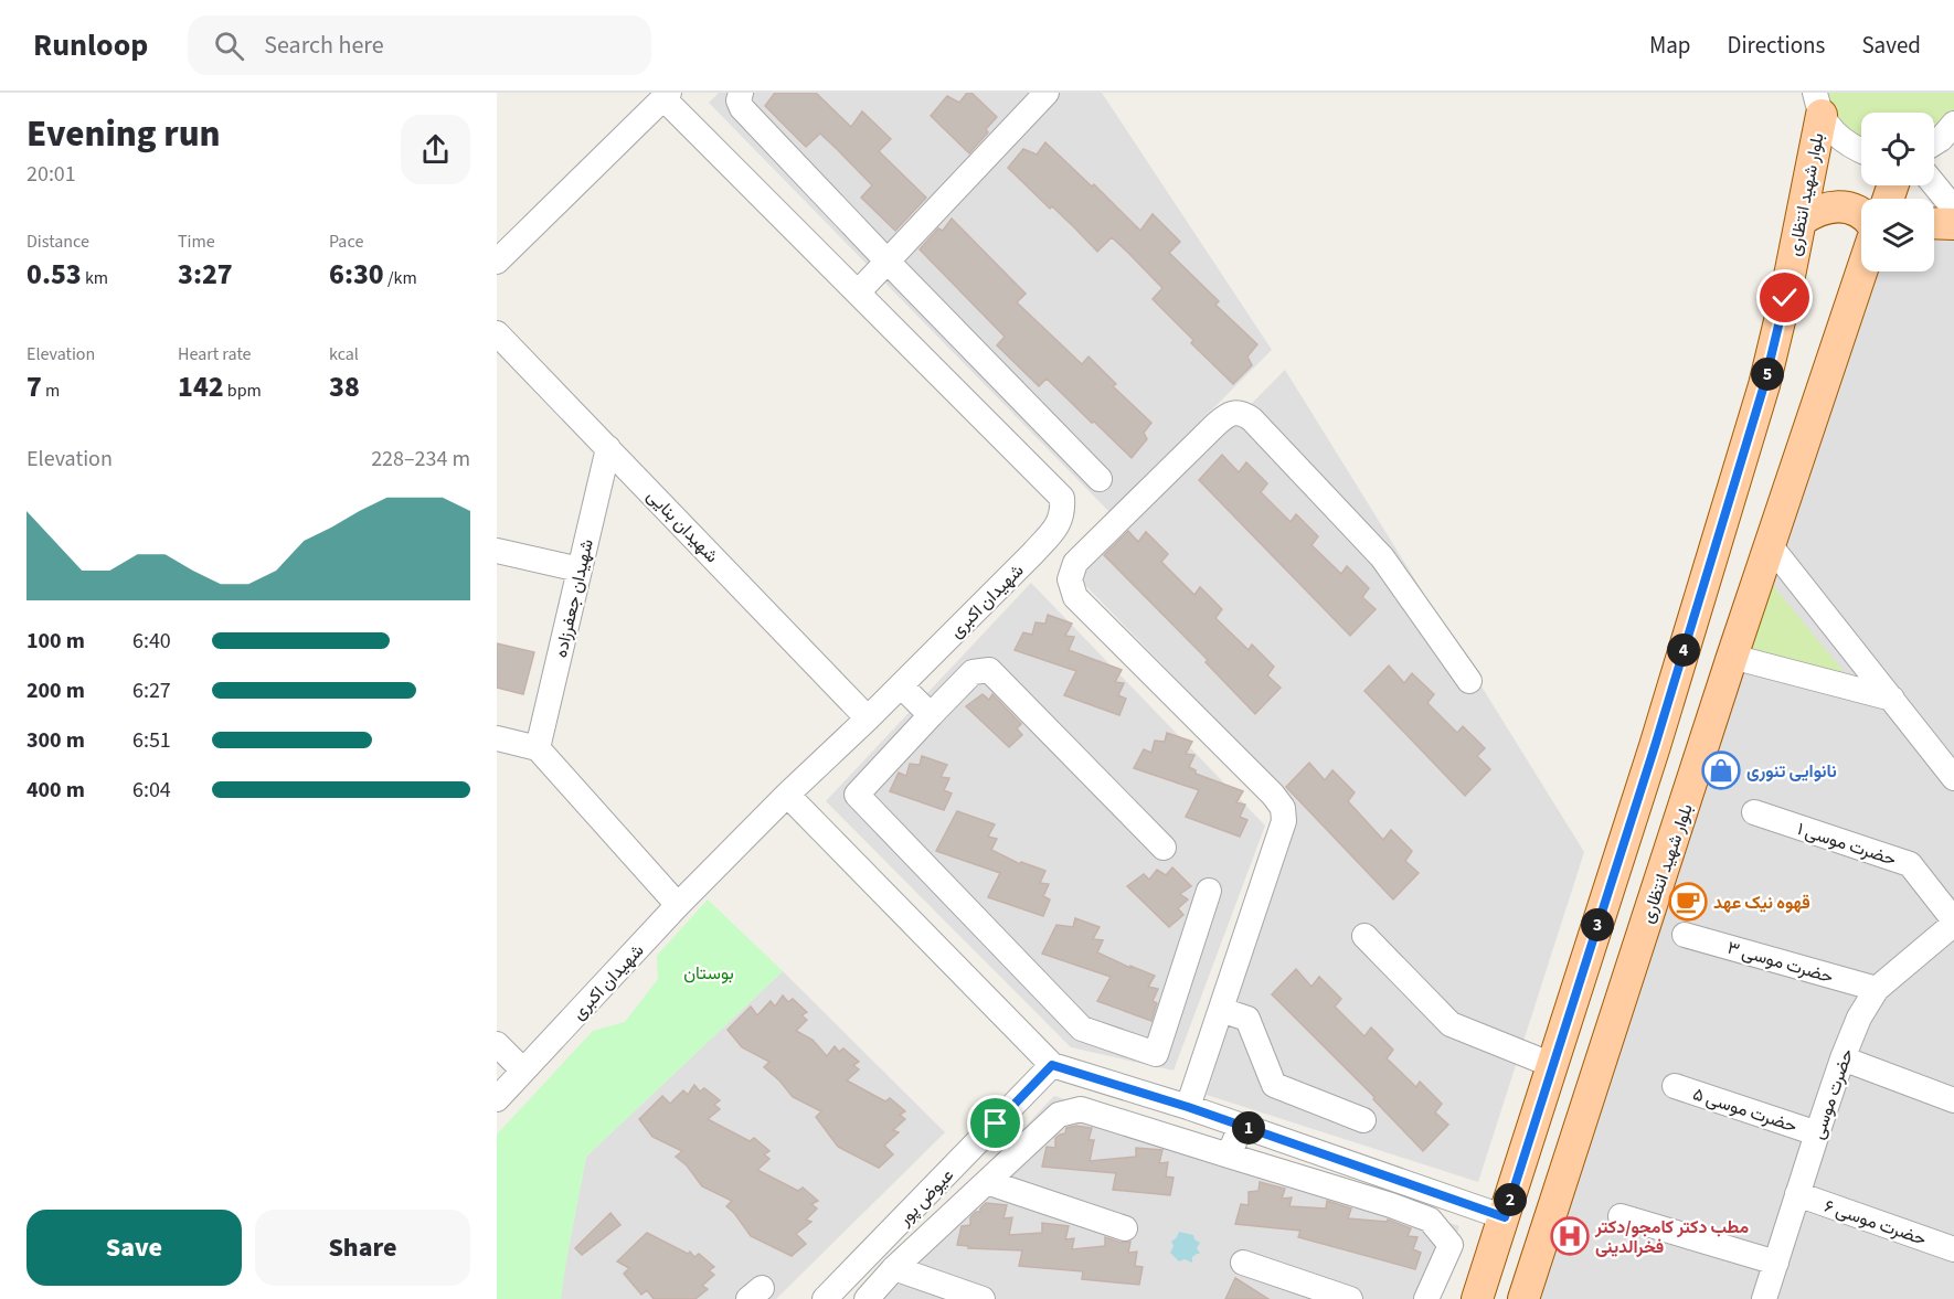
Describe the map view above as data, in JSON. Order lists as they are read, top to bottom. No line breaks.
{"streets":{"main road":["بلوار شهید انتظاری"],"street":["شهیدان بنایی","شهیدان جعفرزاده","شهیدان اکبری","حضرت موسی ۱","حضرت موسی ۳","حضرت موسی","حضرت موسی ۵","عیوض پور","حضرت موسی ۶"]},"crossings":[["شهیدان بنایی","شهیدان جعفرزاده"],["شهیدان بنایی","شهیدان اکبری"],["حضرت موسی ۱","حضرت موسی"],["حضرت موسی ۳","حضرت موسی"],["حضرت موسی","حضرت موسی ۵"],["حضرت موسی","حضرت موسی ۶"]],"parks":["بوستان"],"places":{"shop":["نانوایی تنوری"],"cafe":["قهوه نیک عهد"],"hospital":["مطب دکتر کامجو/دکتر فخرالدینی"]},"page":{"header":"Runloop","search":"Search here","nav":["Map","Directions","Saved"],"heading":["Evening run","20:01"],"stats":[["Distance","0.53 km"],["Time","3:27"],["Pace","6:30 /km"],["Elevation","7 m"],["Heart rate","142 bpm"],["kcal","38"]],"pins":["5","4","3","1","2"],"chart":["Elevation","228–234 m"],"list":[{"name":"100 m","note":"6:40"},{"name":"200 m","note":"6:27"},{"name":"300 m","note":"6:51"},{"name":"400 m","note":"6:04"}],"buttons":["Save","Share"]}}
